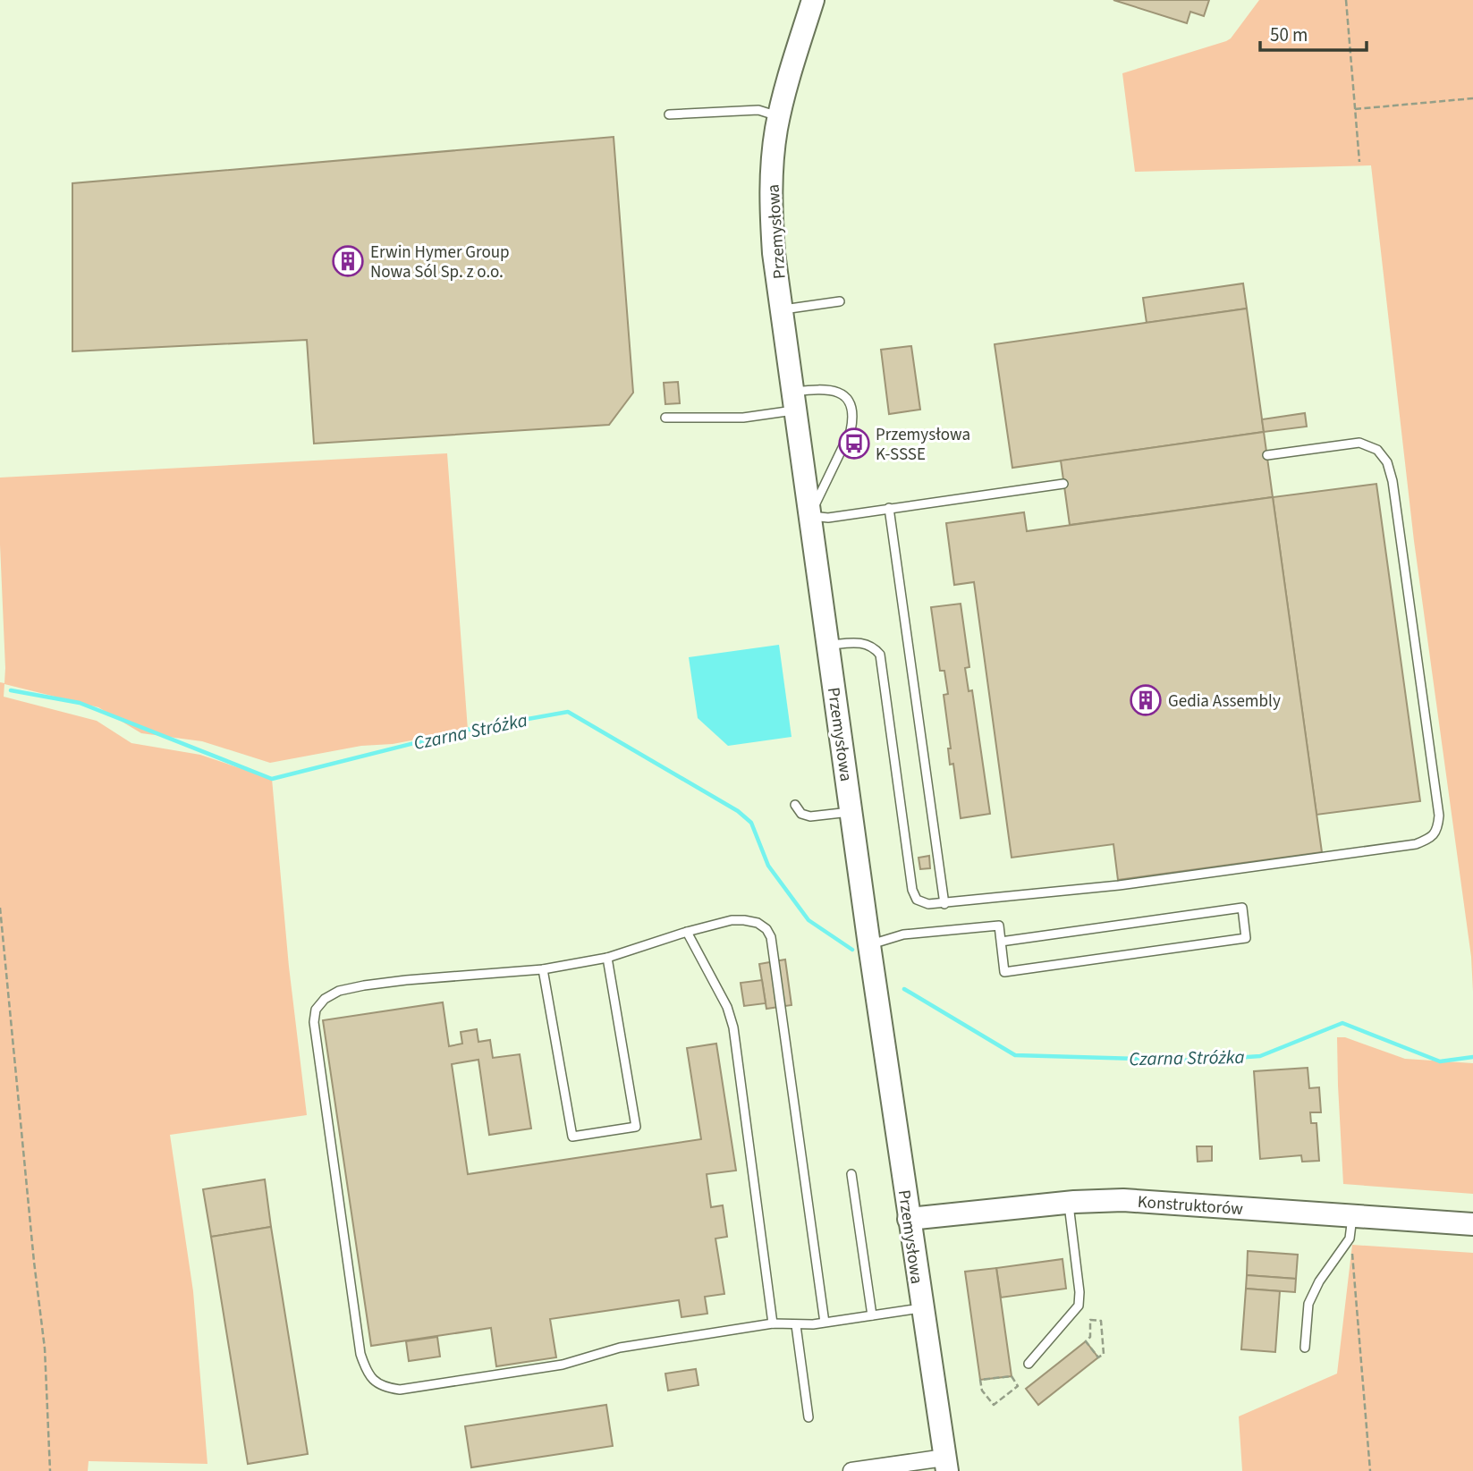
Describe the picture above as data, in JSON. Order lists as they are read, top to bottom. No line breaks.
{"streets":{"street":["Przemysłowa","Konstruktorów"]},"crossings":[["Przemysłowa","Konstruktorów"]],"water":["Czarna Stróżka"],"places":{"building":["Erwin Hymer Group Nowa Sól Sp. z o.o.","Gedia Assembly"],"bus stop":["Przemysłowa K-SSSE"]},"scale_bar":"50 m"}
